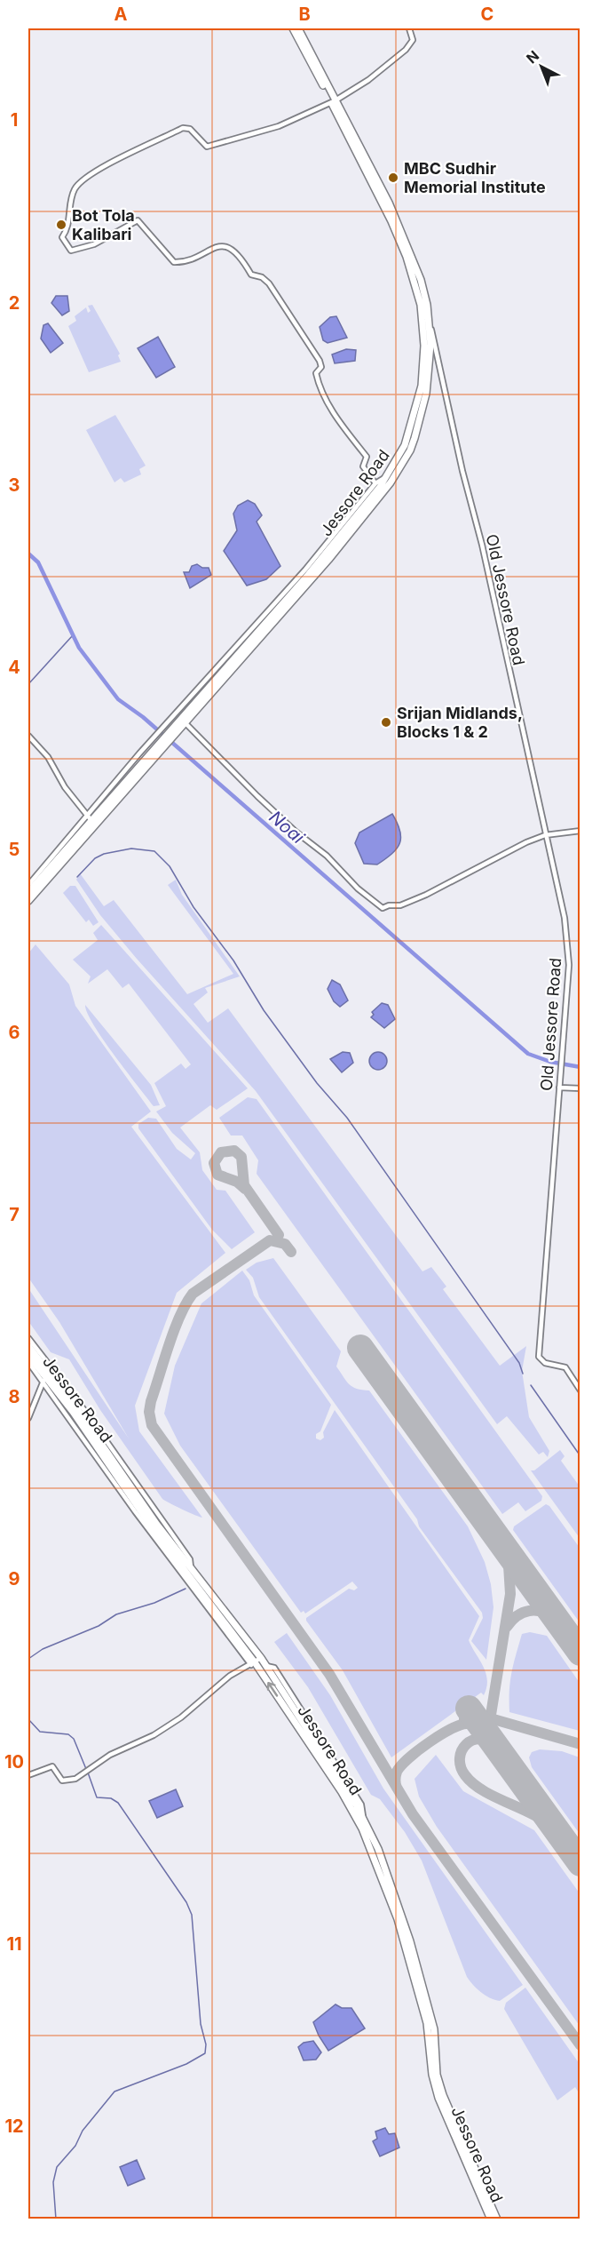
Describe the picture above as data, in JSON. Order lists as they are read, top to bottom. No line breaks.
{"streets":{"highway":["Jessore Road"],"street":["Old Jessore Road"]},"water":["Noai"],"places":["MBC Sudhir Memorial Institute","Bot Tola Kalibari","Srijan Midlands, Blocks 1 & 2"],"north":"top left","grid":{"columns":["A","B","C"],"rows":["1","2","3","4","5","6","7","8","9","10","11","12"]}}
